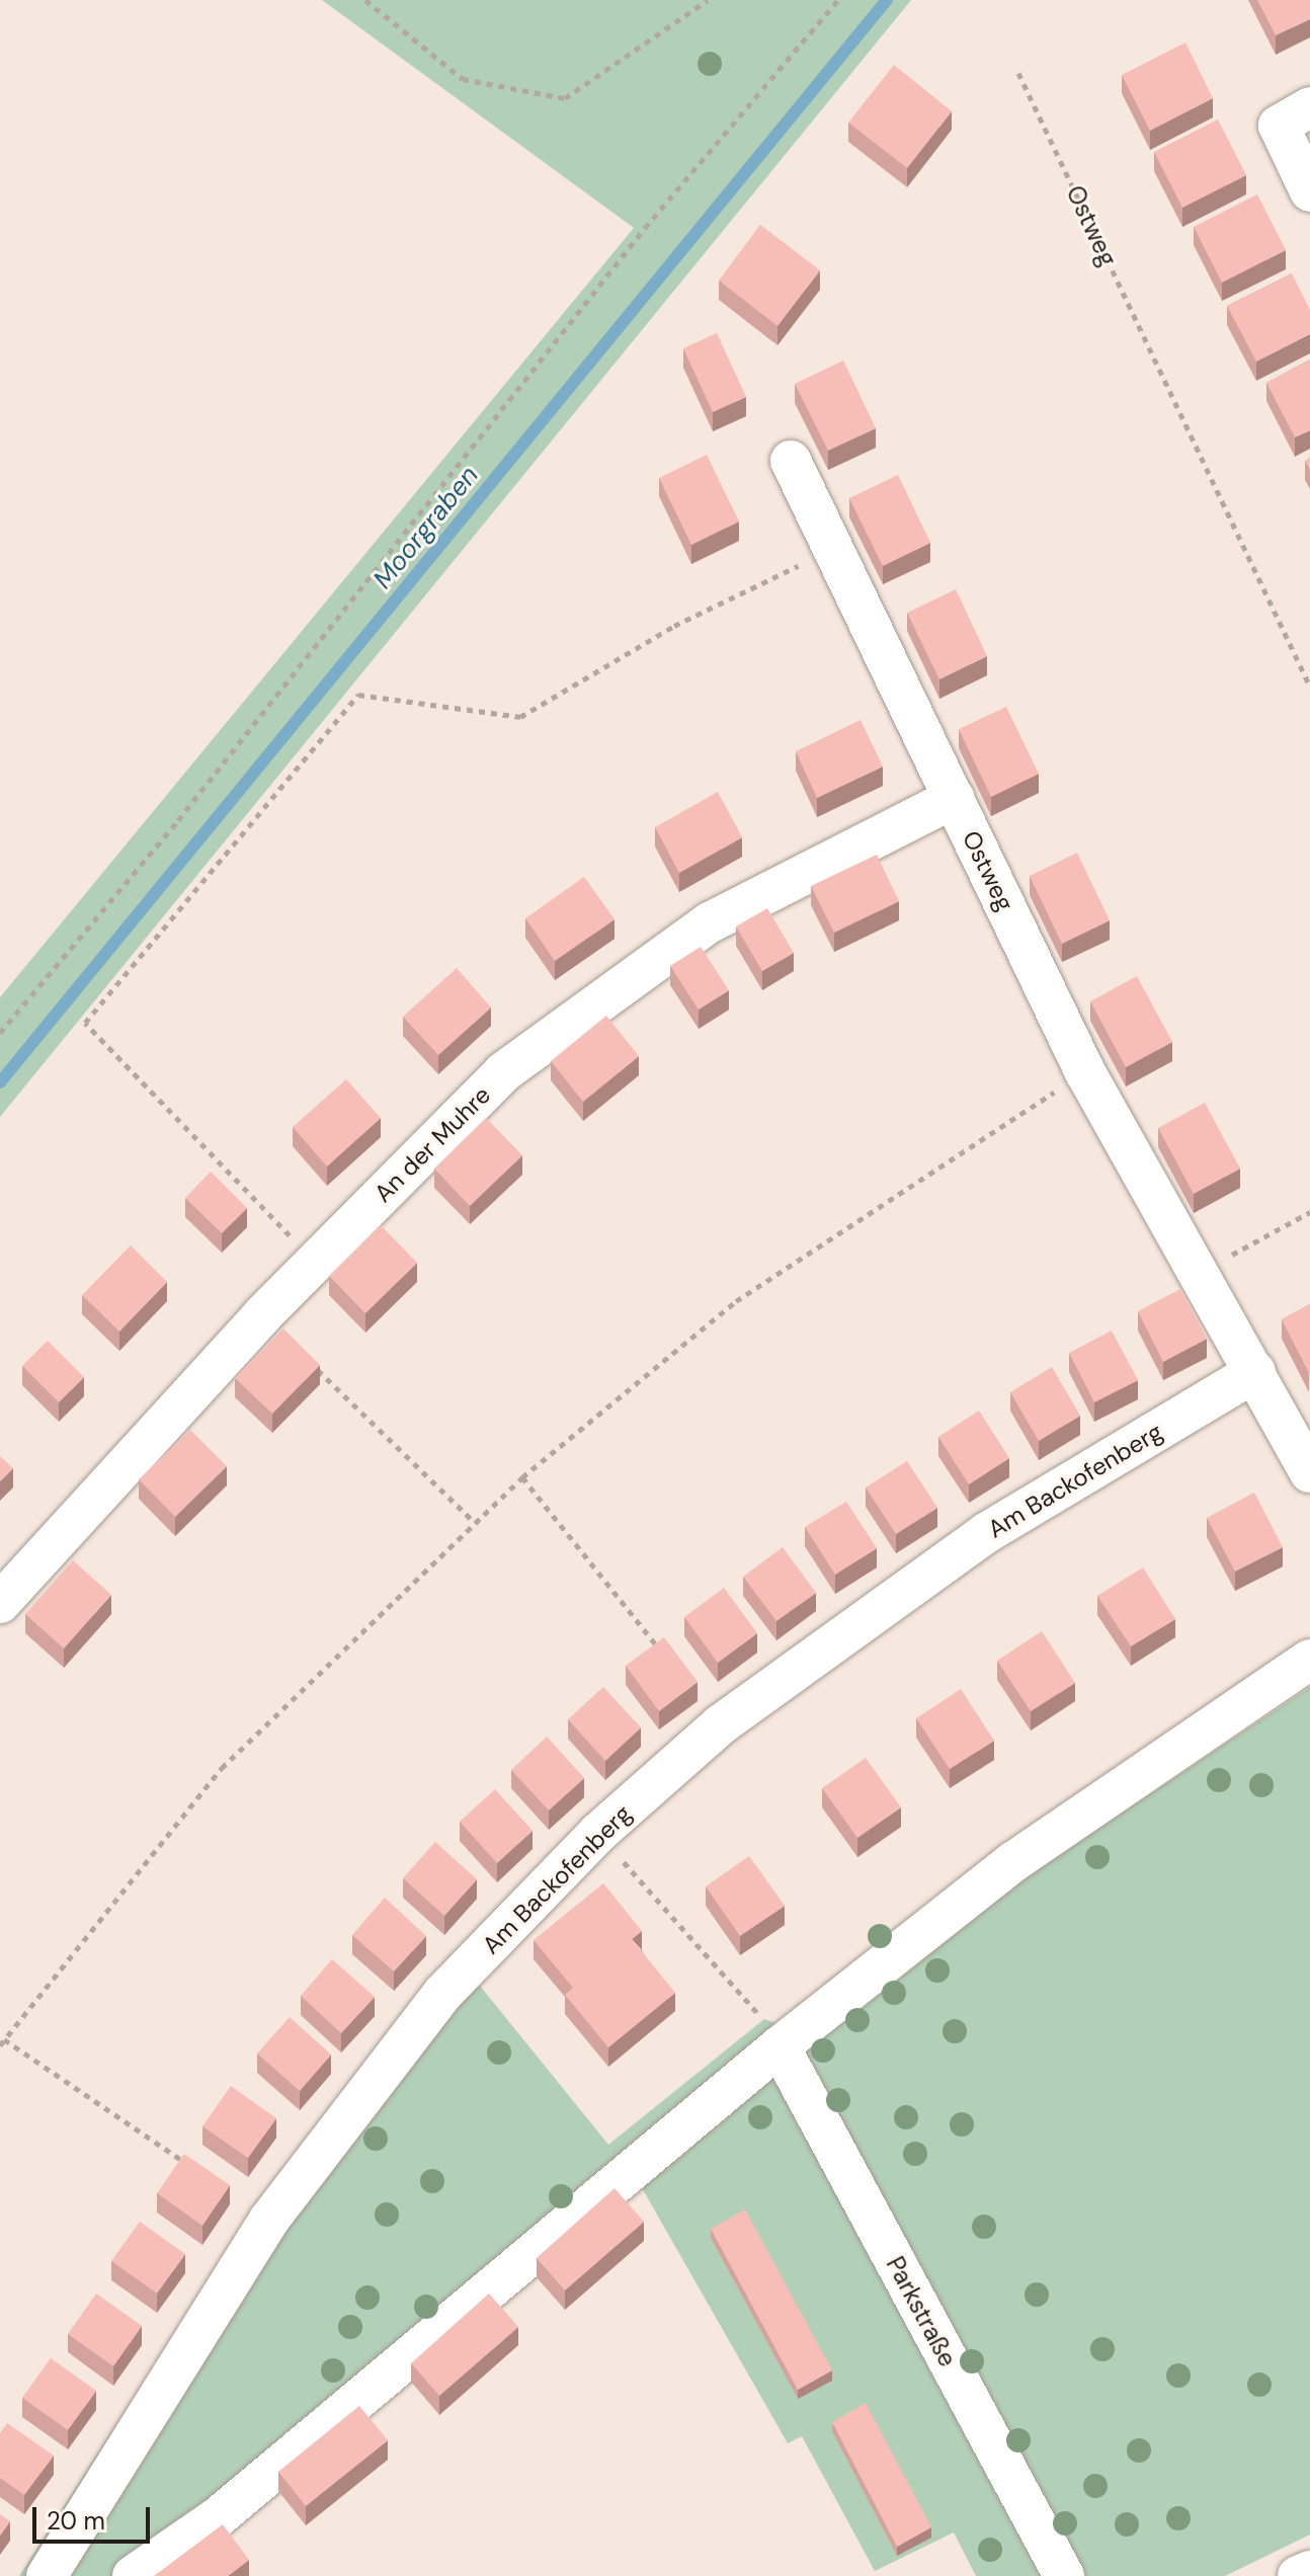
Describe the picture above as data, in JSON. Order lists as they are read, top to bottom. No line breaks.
{"streets":{"street":["Ostweg","An der Muhre","Am Backofenberg","Parkstraße"]},"crossings":[["Ostweg","An der Muhre"],["Ostweg","Am Backofenberg"]],"water":["Moorgraben"],"scale_bar":"20 m"}
